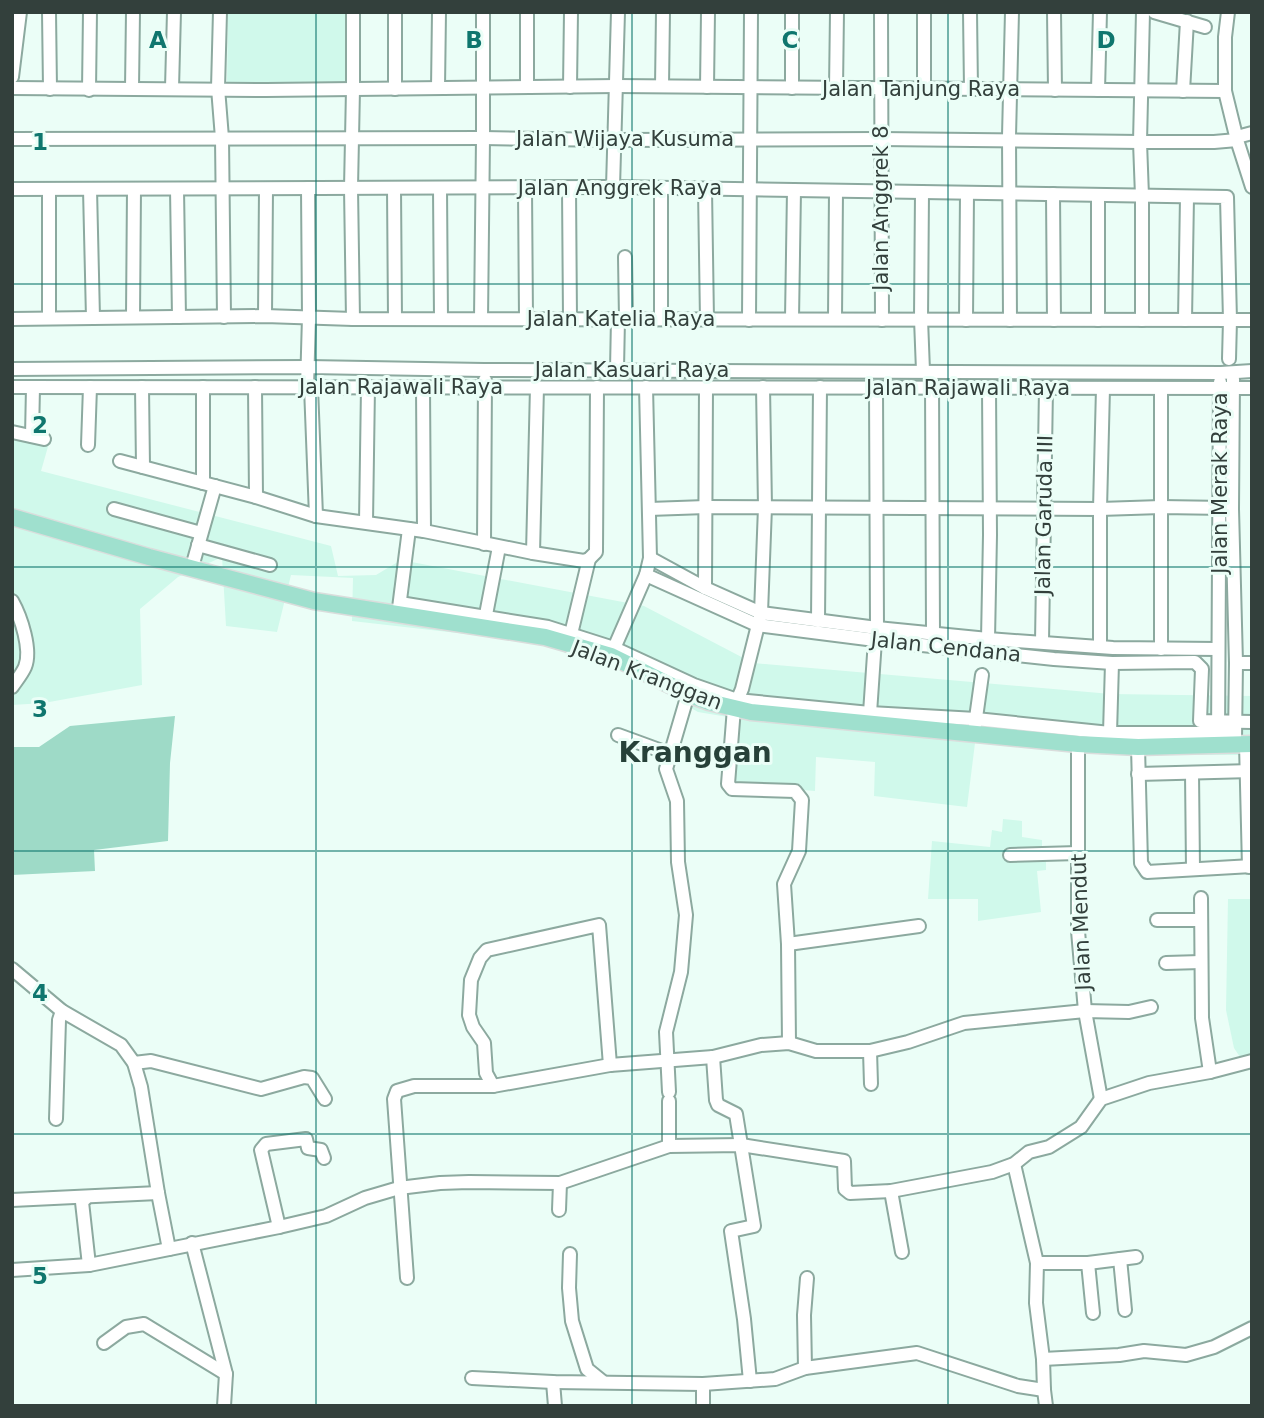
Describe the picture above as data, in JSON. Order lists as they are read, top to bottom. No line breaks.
{"streets":{"main road":["Jalan Kranggan"],"street":["Jalan Tanjung Raya","Jalan Wijaya Kusuma","Jalan Anggrek Raya","Jalan Anggrek 8","Jalan Katelia Raya","Jalan Kasuari Raya","Jalan Rajawali Raya","Jalan Merak Raya","Jalan Garuda III","Jalan Cendana","Jalan Mendut"]},"crossings":[["Jalan Tanjung Raya","Jalan Anggrek 8"],["Jalan Wijaya Kusuma","Jalan Anggrek 8"],["Jalan Anggrek Raya","Jalan Anggrek 8"],["Jalan Anggrek Raya","Jalan Katelia Raya"],["Jalan Anggrek Raya","Jalan Merak Raya"],["Jalan Anggrek 8","Jalan Katelia Raya"],["Jalan Katelia Raya","Jalan Merak Raya"],["Jalan Kasuari Raya","Jalan Merak Raya"],["Jalan Rajawali Raya","Jalan Merak Raya"],["Jalan Rajawali Raya","Jalan Garuda III"],["Jalan Merak Raya","Jalan Cendana"],["Jalan Merak Raya","Jalan Kranggan"],["Jalan Cendana","Jalan Kranggan"],["Jalan Kranggan","Jalan Mendut"]],"districts":["Kranggan"],"grid":{"columns":["A","B","C","D"],"rows":["1","2","3","4","5"]}}
